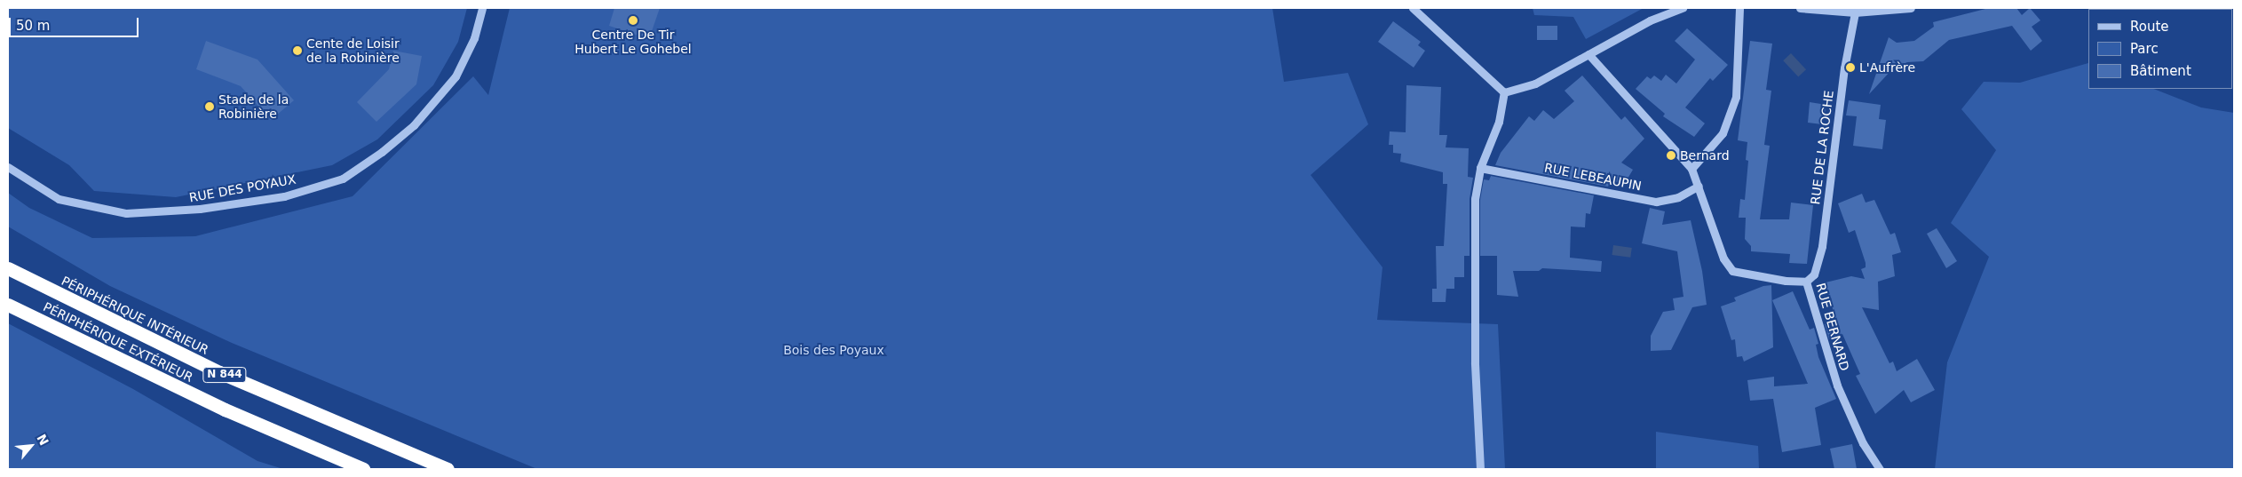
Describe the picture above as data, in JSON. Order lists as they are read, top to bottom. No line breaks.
{"streets":{"highway":["PÉRIPHÉRIQUE INTÉRIEUR","PÉRIPHÉRIQUE EXTÉRIEUR","N 844"],"street":["RUE DE LA ROCHE","RUE LEBEAUPIN","RUE DES POYAUX","RUE BERNARD"]},"crossings":[["RUE DE LA ROCHE","RUE BERNARD"],["RUE LEBEAUPIN","RUE BERNARD"]],"parks":["Bois des Poyaux"],"places":["Centre De Tir Hubert Le Gohebel","Cente de Loisir de la Robinière","L'Aufrère","Stade de la Robinière","Bernard"],"legend":["Route","Parc","Bâtiment"],"scale_bar":"50 m","north":"top right"}
